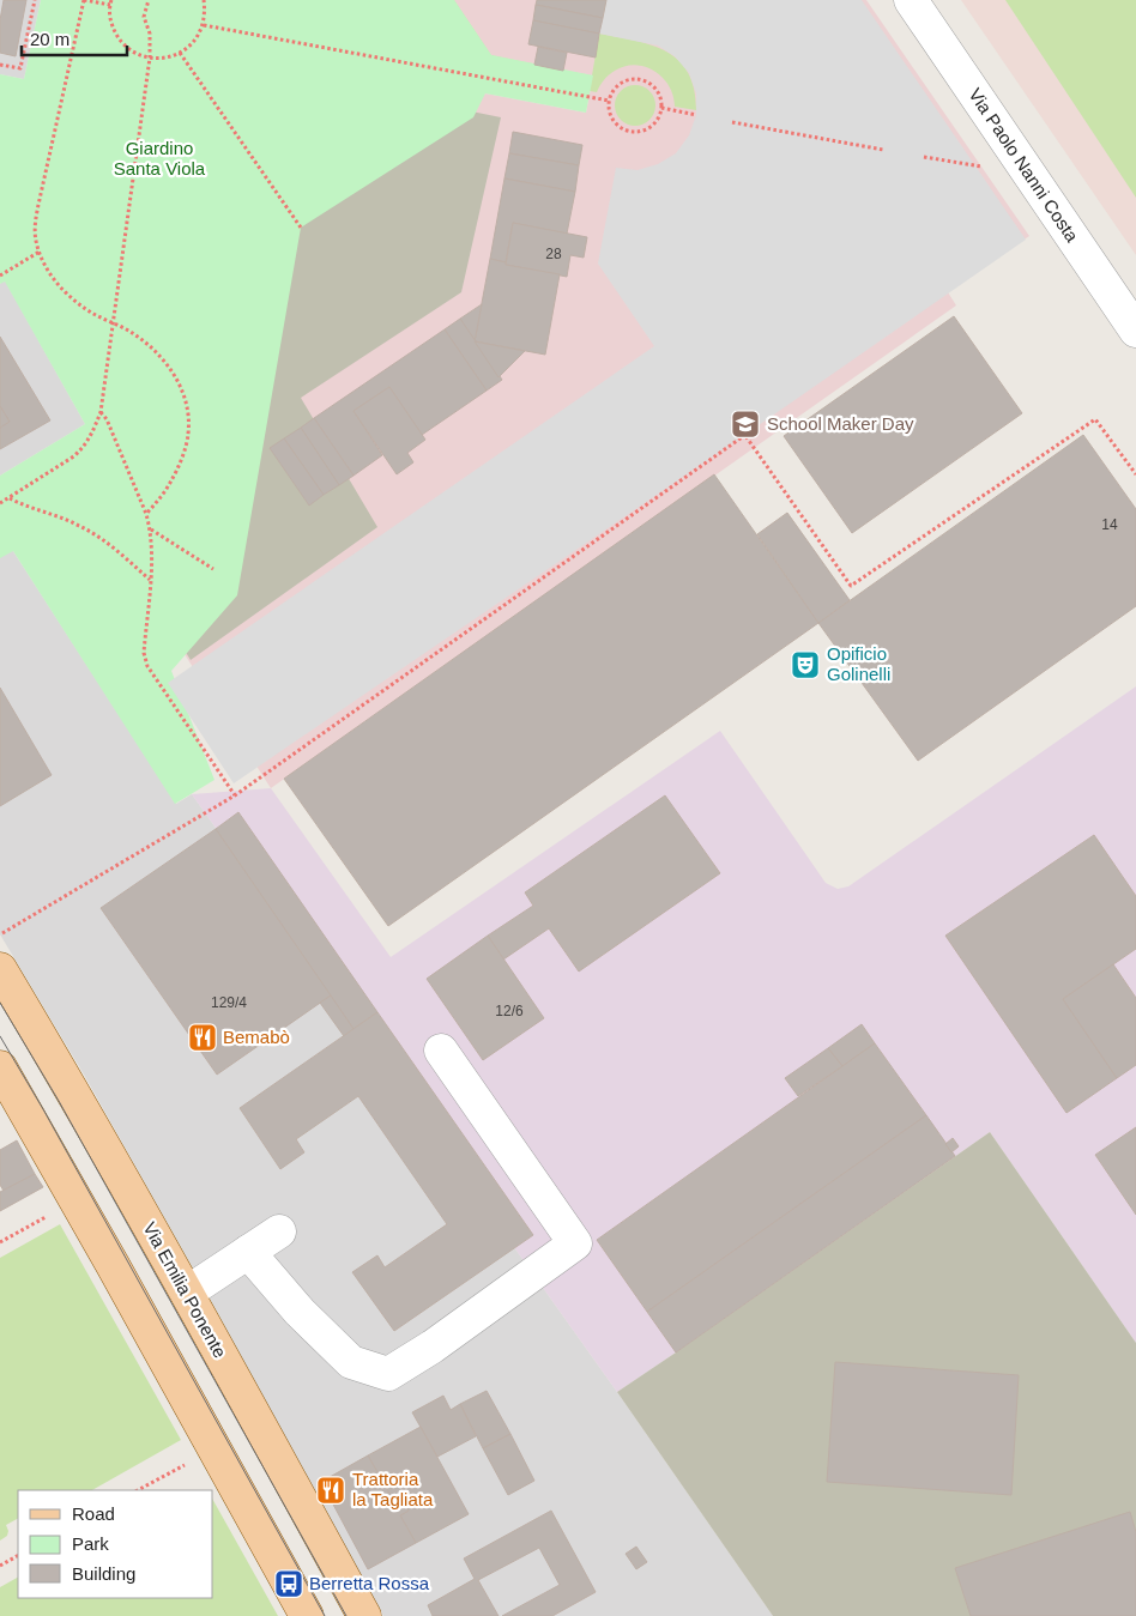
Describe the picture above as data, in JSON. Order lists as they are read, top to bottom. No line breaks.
{"streets":{"main road":["Via Emilia Ponente"],"street":["Via Paolo Nanni Costa"]},"parks":["Giardino Santa Viola"],"places":{"school or university":["School Maker Day"],"theatre":["Opificio Golinelli"],"restaurant":["Bemabò","Trattoria la Tagliata"],"bus stop":["Berretta Rossa"]},"house_numbers":["28","14","129/4","12/6"],"legend":["Road","Park","Building"],"scale_bar":"20 m"}
